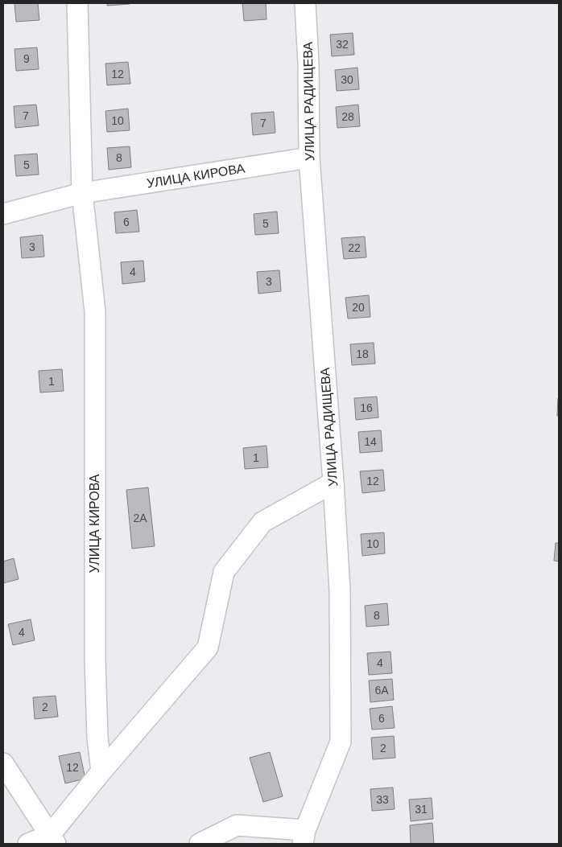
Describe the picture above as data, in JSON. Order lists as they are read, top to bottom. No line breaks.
{"streets":{"street":["УЛИЦА РАДИЩЕВА","УЛИЦА КИРОВА"]},"crossings":[["УЛИЦА РАДИЩЕВА","УЛИЦА КИРОВА"]],"house_numbers":["32","9","12","30","7","28","10","7","8","5","6","5","3","22","4","3","20","18","1","16","14","1","12","2А","10","8","4","4","6А","2","6","2","12","33","31"]}
